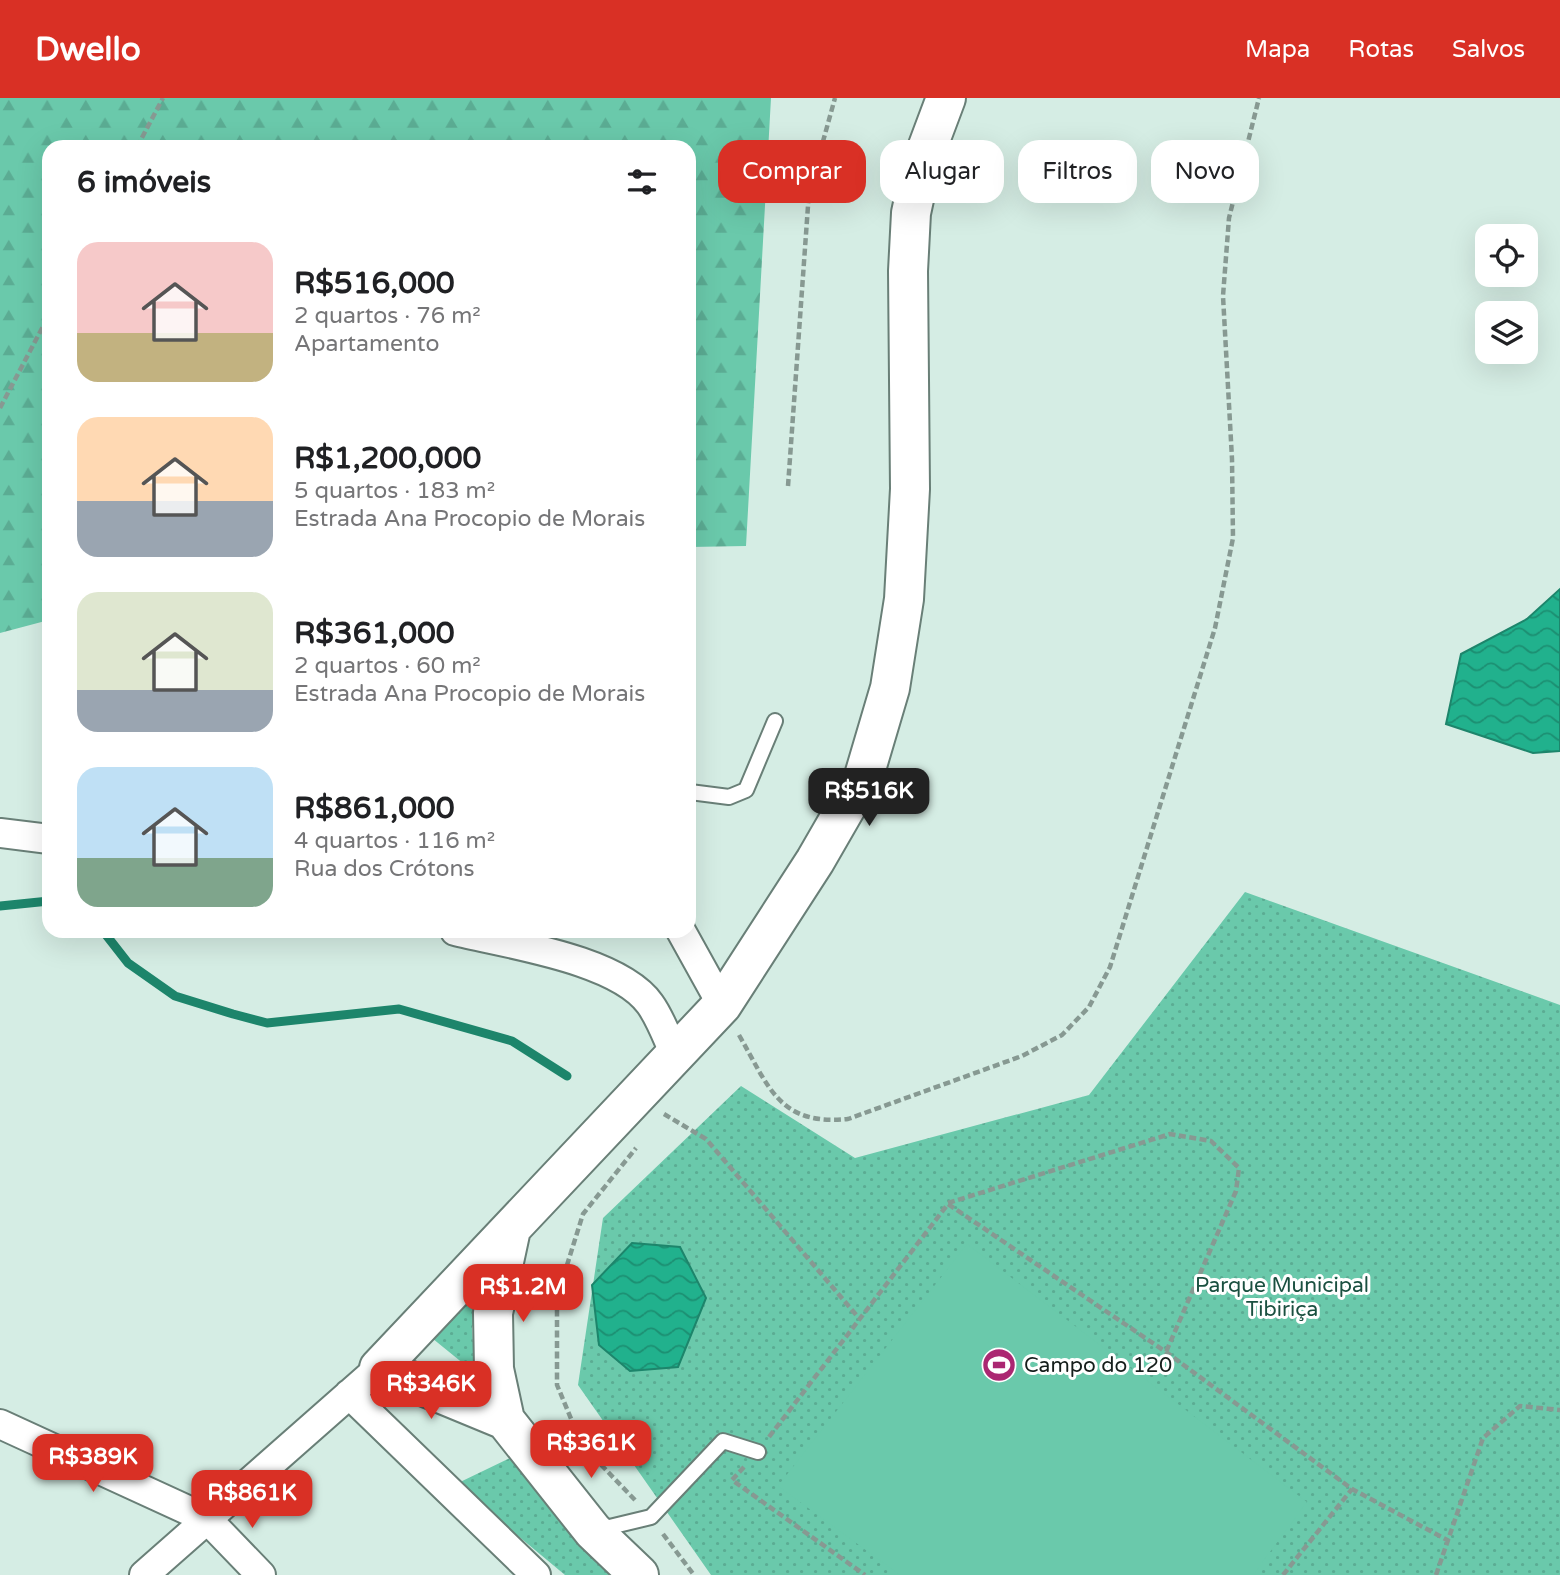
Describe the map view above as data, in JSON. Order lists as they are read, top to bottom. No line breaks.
{"parks":["Parque Municipal Tibiriça"],"places":{"sports":["Campo do 120"]},"page":{"header":"Dwello","nav":["Mapa","Rotas","Salvos"],"chip":["Comprar","Alugar","Filtros","Novo"],"heading":"6 imóveis","list":[{"name":"R$516,000","note":"2 quartos · 76 m² · Apartamento"},{"name":"R$1,200,000","note":"5 quartos · 183 m² · Estrada Ana Procopio de Morais"},{"name":"R$361,000","note":"2 quartos · 60 m² · Estrada Ana Procopio de Morais"},{"name":"R$861,000","note":"4 quartos · 116 m² · Rua dos Crótons"}],"price":["R$516K","R$1.2M","R$346K","R$361K","R$389K","R$861K"]}}
